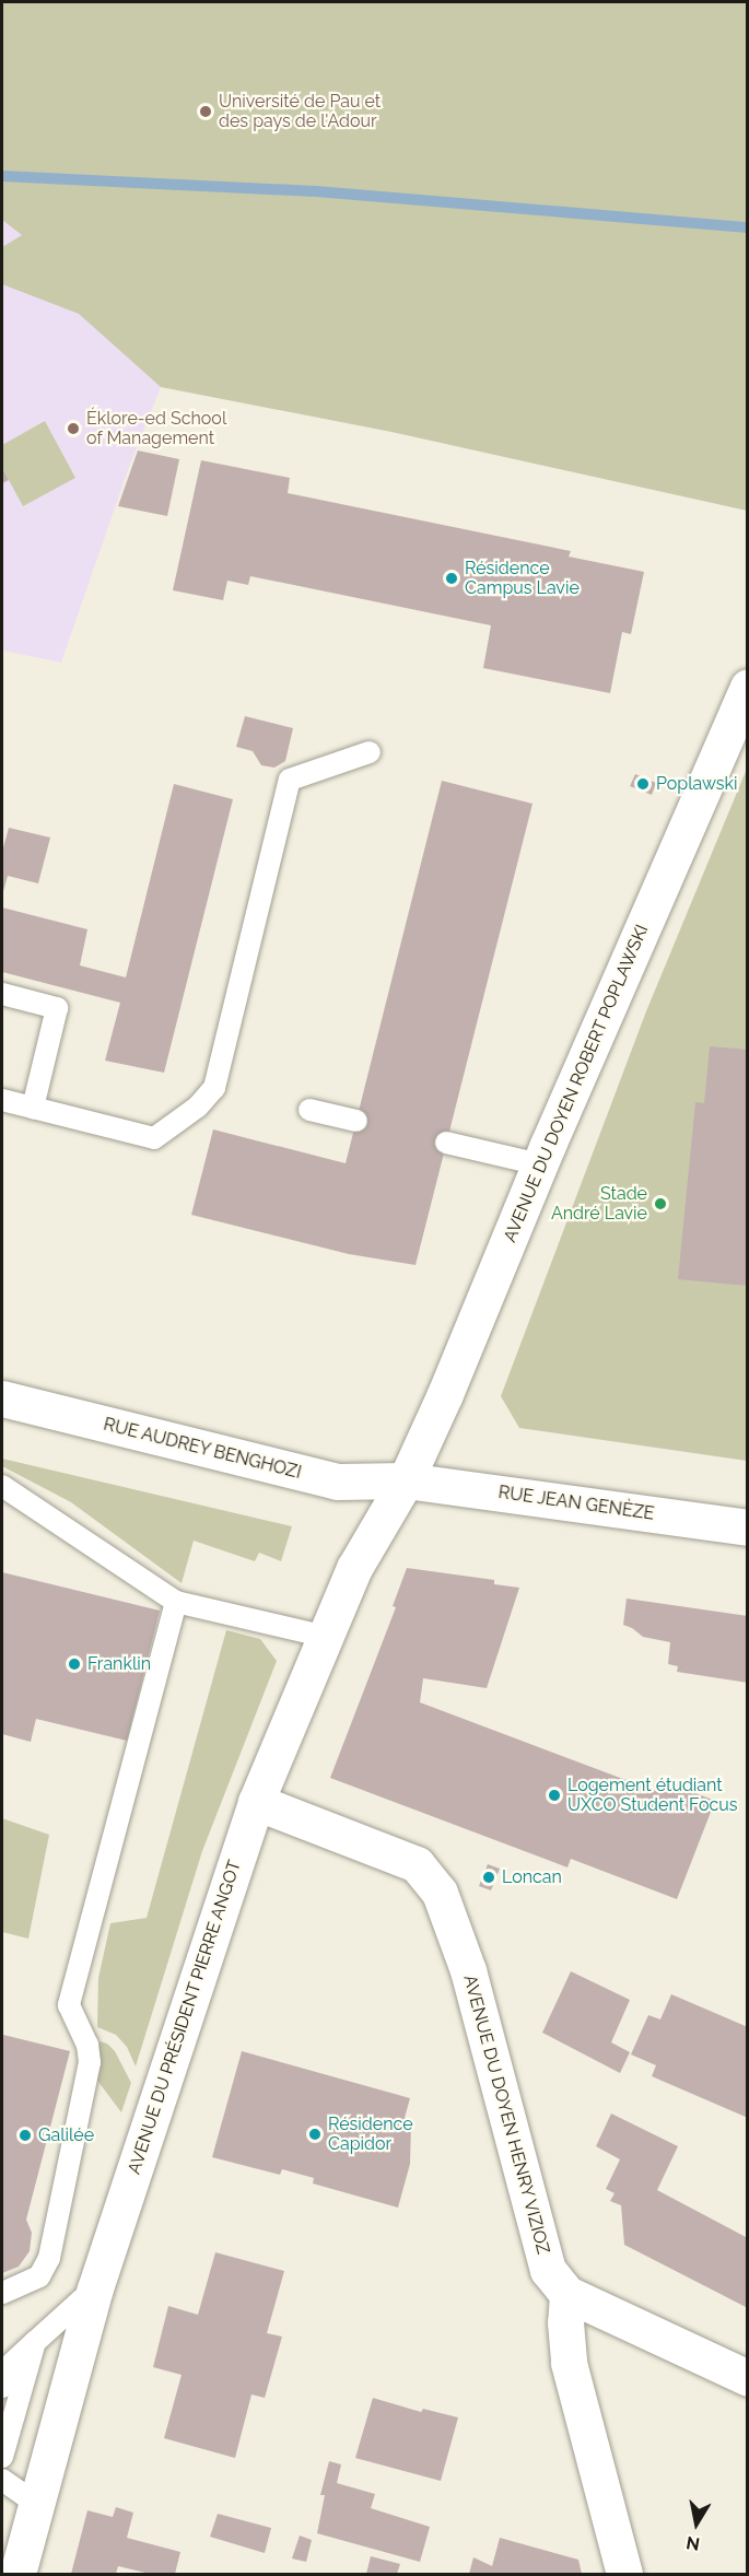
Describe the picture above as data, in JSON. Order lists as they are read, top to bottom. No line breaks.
{"streets":{"street":["AVENUE DU DOYEN ROBERT POPLAWSKI","RUE AUDREY BENGHOZI","RUE JEAN GENÈZE","AVENUE DU PRÉSIDENT PIERRE ANGOT","AVENUE DU DOYEN HENRY VIZIOZ"]},"crossings":[["AVENUE DU DOYEN ROBERT POPLAWSKI","RUE AUDREY BENGHOZI"],["AVENUE DU DOYEN ROBERT POPLAWSKI","RUE JEAN GENÈZE"],["AVENUE DU DOYEN ROBERT POPLAWSKI","AVENUE DU PRÉSIDENT PIERRE ANGOT"],["RUE AUDREY BENGHOZI","RUE JEAN GENÈZE"],["RUE AUDREY BENGHOZI","AVENUE DU PRÉSIDENT PIERRE ANGOT"],["RUE JEAN GENÈZE","AVENUE DU PRÉSIDENT PIERRE ANGOT"],["AVENUE DU PRÉSIDENT PIERRE ANGOT","AVENUE DU DOYEN HENRY VIZIOZ"]],"places":["Université de Pau et des pays de l'Adour","Éklore-ed School of Management","Résidence Campus Lavie","Poplawski","Stade André Lavie","Franklin","Logement étudiant UXCO Student Focus","Loncan","Résidence Capidor","Galilée"],"north":"bottom"}
